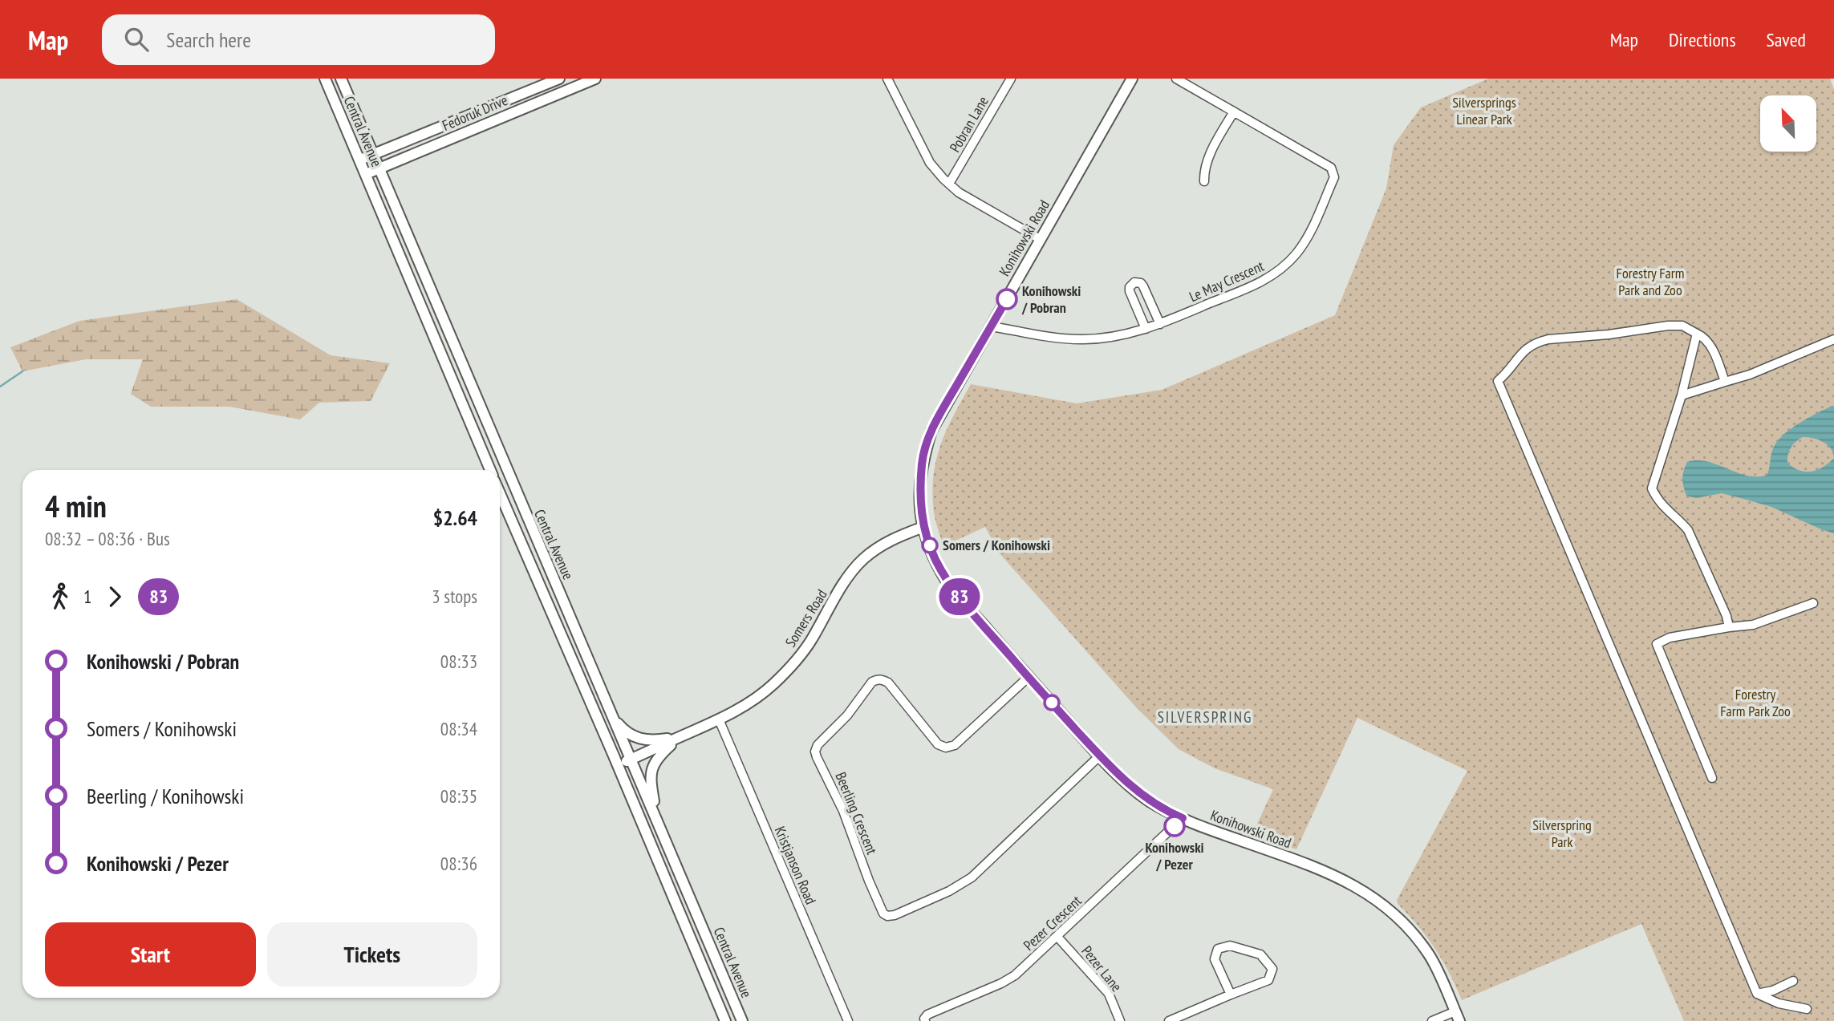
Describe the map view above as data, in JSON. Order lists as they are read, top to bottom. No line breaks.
{"streets":{"main road":["Fedoruk Drive","Central Avenue","Konihowski Road","Somers Road"],"street":["Pobran Lane","Le May Crescent","Beerling Crescent","Kristjanson Road","Pezer Crescent","Pezer Lane"]},"crossings":[["Fedoruk Drive","Central Avenue"],["Central Avenue","Somers Road"],["Konihowski Road","Le May Crescent"],["Konihowski Road","Somers Road"],["Konihowski Road","Beerling Crescent"],["Konihowski Road","Pezer Crescent"],["Somers Road","Kristjanson Road"],["Pezer Crescent","Pezer Lane"]],"districts":["SILVERSPRING"],"parks":["Silversprings Linear Park","Forestry Farm Park and Zoo","Forestry Farm Park Zoo","Silverspring Park"],"places":["Konihowski / Pobran","Somers / Konihowski","Konihowski / Pezer"],"lines":["bus line 83"],"north":"top left","page":{"header":"Map","search":"Search here","nav":["Map","Directions","Saved"],"on_map":"83","heading":["4 min","08:32 – 08:36 · Bus","$2.64"],"legs":["1","83","3 stops"],"list":[{"name":"Konihowski / Pobran","value":"08:33"},{"name":"Somers / Konihowski","value":"08:34"},{"name":"Beerling / Konihowski","value":"08:35"},{"name":"Konihowski / Pezer","value":"08:36"}],"buttons":["Start","Tickets"]}}
